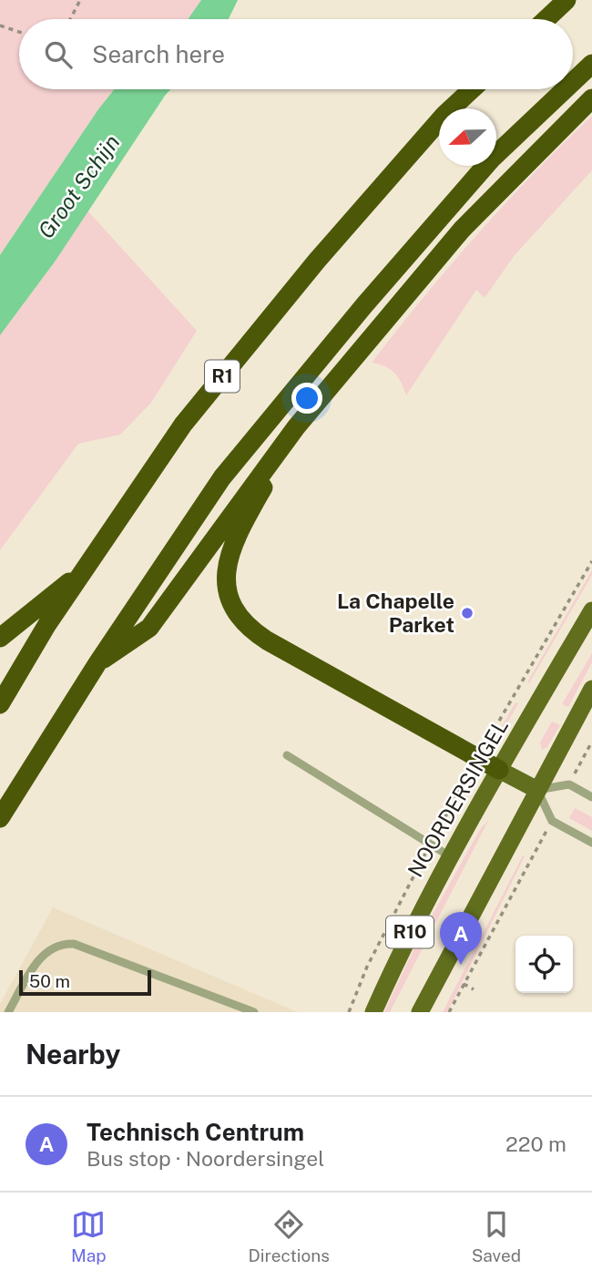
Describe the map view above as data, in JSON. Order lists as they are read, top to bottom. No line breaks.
{"streets":{"highway":["R1"],"main road":["NOORDERSINGEL","R10"]},"water":["Groot Schijn"],"places":["La Chapelle Parket"],"scale_bar":"50 m","north":"left","page":{"search":"Search here","pins":"A","scale":"50 m","heading":"Nearby","list":[{"mark":"A","name":"Technisch Centrum","note":"Bus stop · Noordersingel","value":"220 m"}],"nav":["Map","Directions","Saved"]}}
